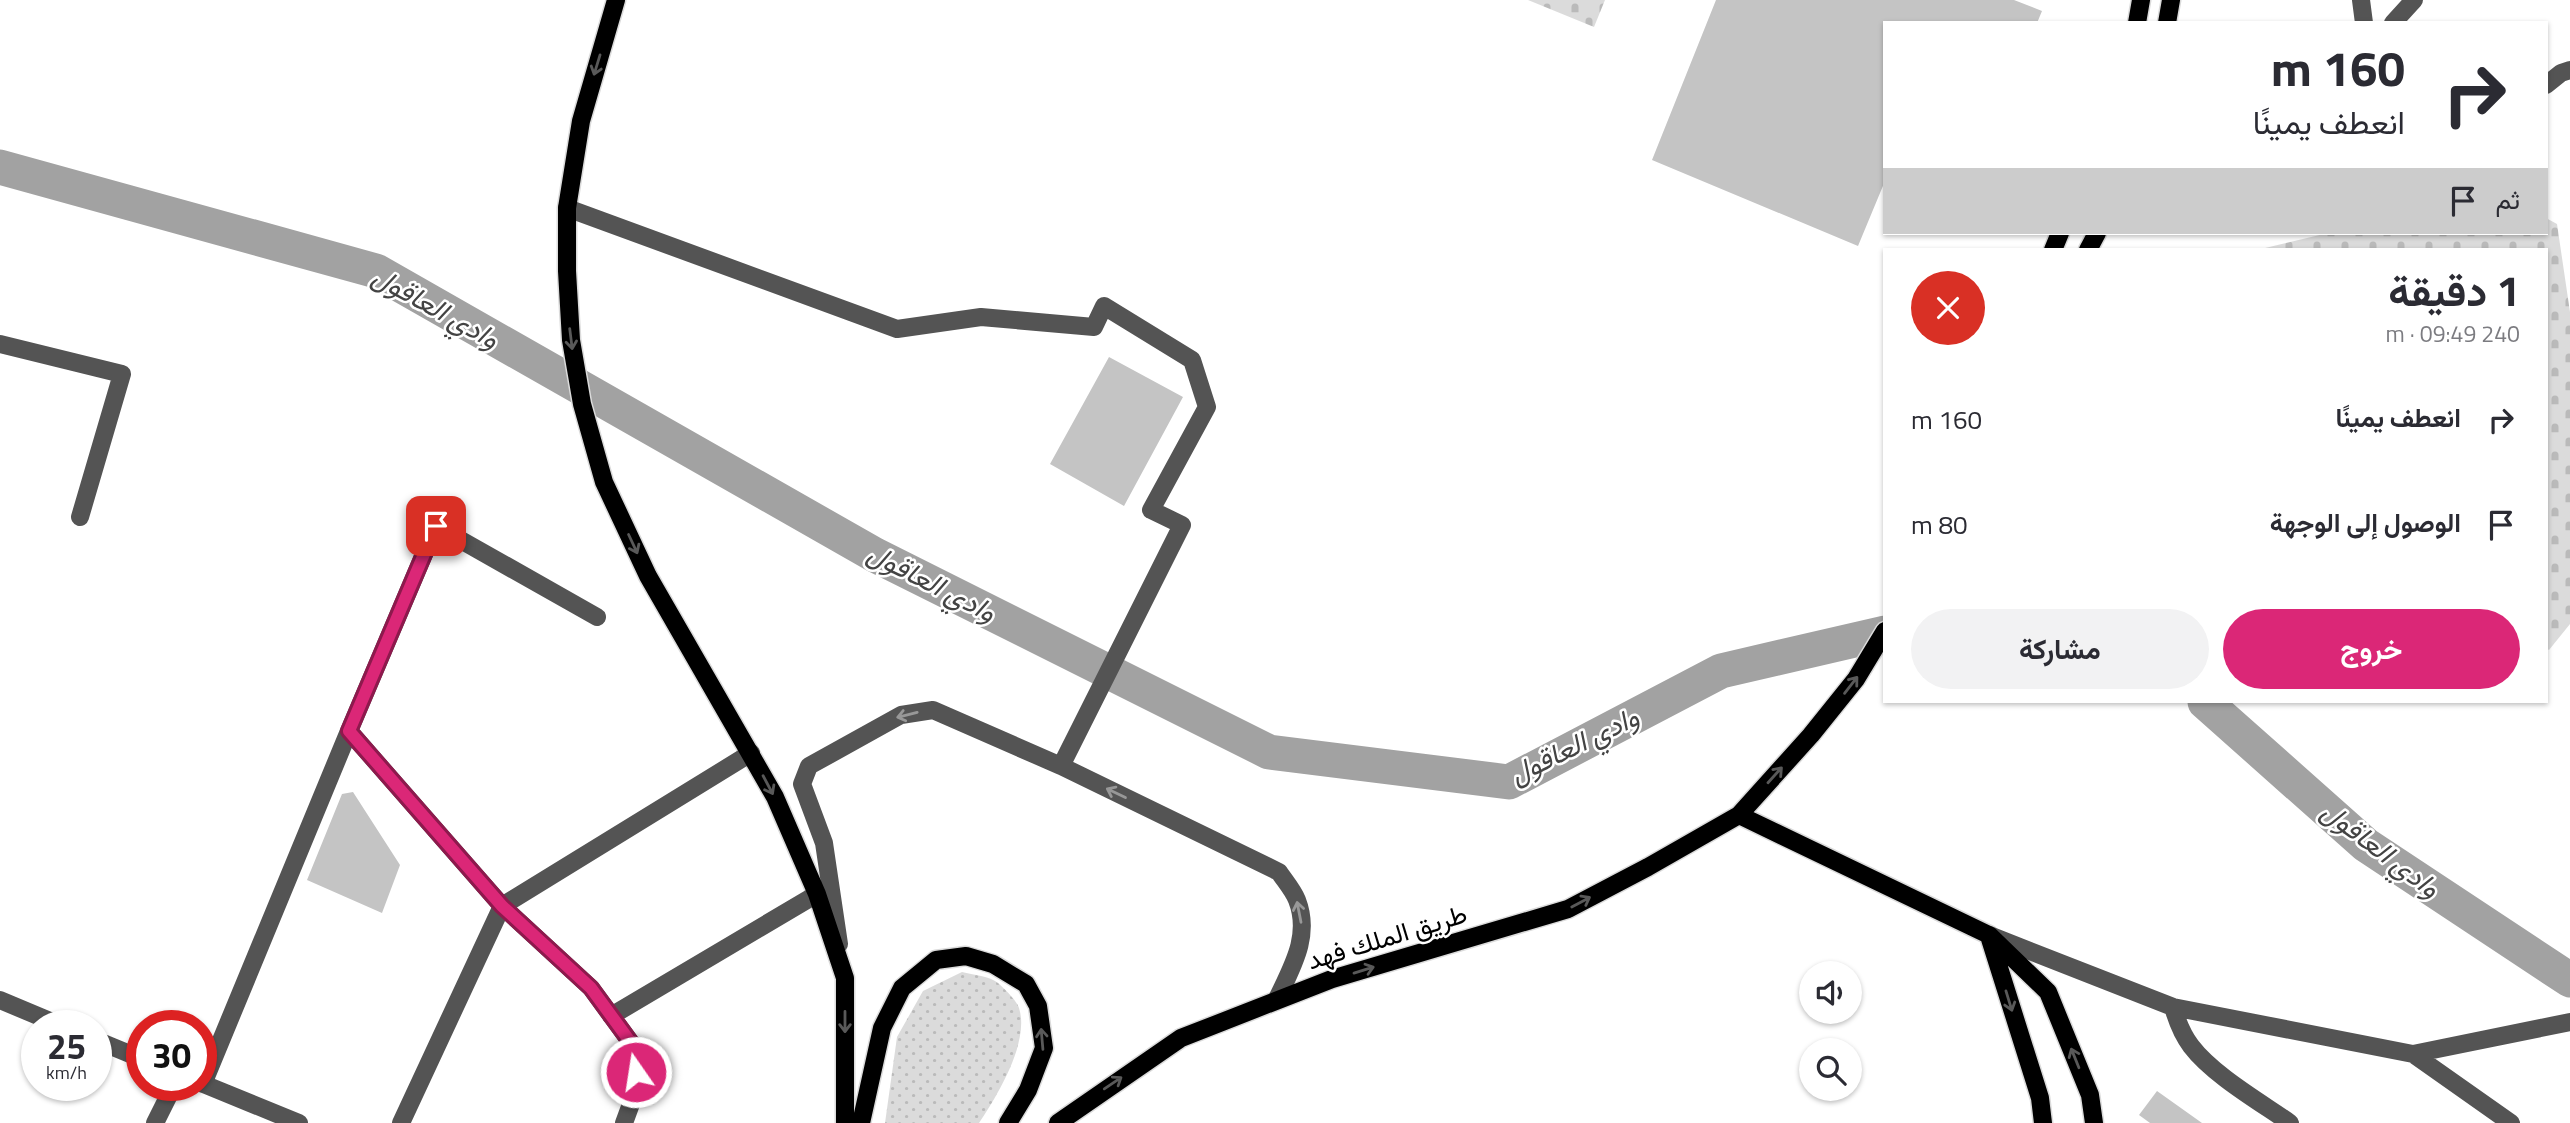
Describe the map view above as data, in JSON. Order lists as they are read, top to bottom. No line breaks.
{"streets":{"main road":["طريق الملك فهد"]},"one_way":["طريق الملك فهد"],"water":["وادي العاقول"],"page":{"turn":["160 m","انعطف يمينًا"],"then":"ثم","heading":["1 دقيقة","240 m · 09:49"],"list":[{"name":"انعطف يمينًا","value":"160 m"},{"name":"الوصول إلى الوجهة","value":"80 m"}],"buttons":["خروج","مشاركة"],"speed":"25 km/h","limit":"30"}}
